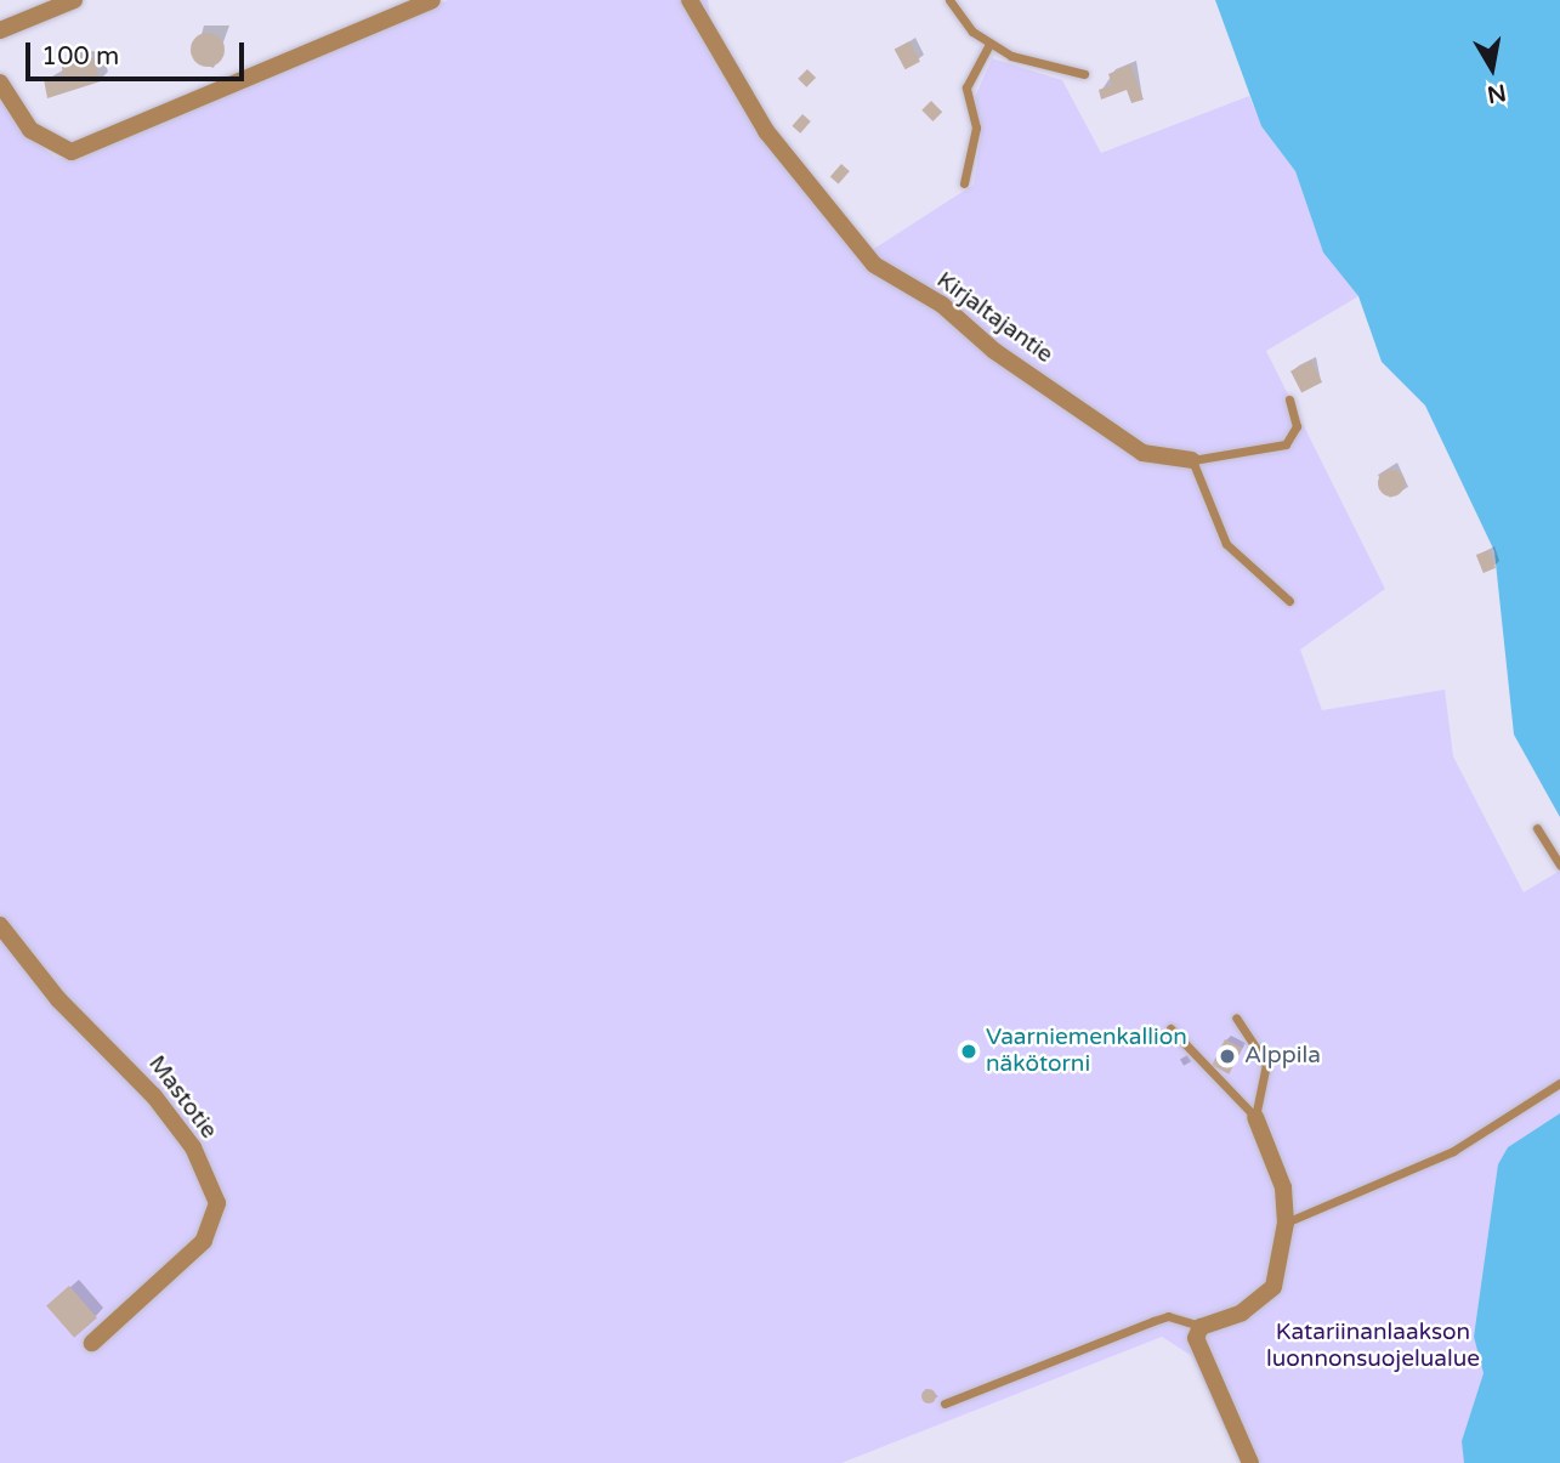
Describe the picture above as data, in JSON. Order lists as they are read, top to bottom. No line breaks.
{"streets":{"street":["Kirjaltajantie","Mastotie"]},"parks":["Katariinanlaakson luonnonsuojelualue"],"places":["Vaarniemenkallion näkötorni","Alppila"],"scale_bar":"100 m","north":"bottom"}
